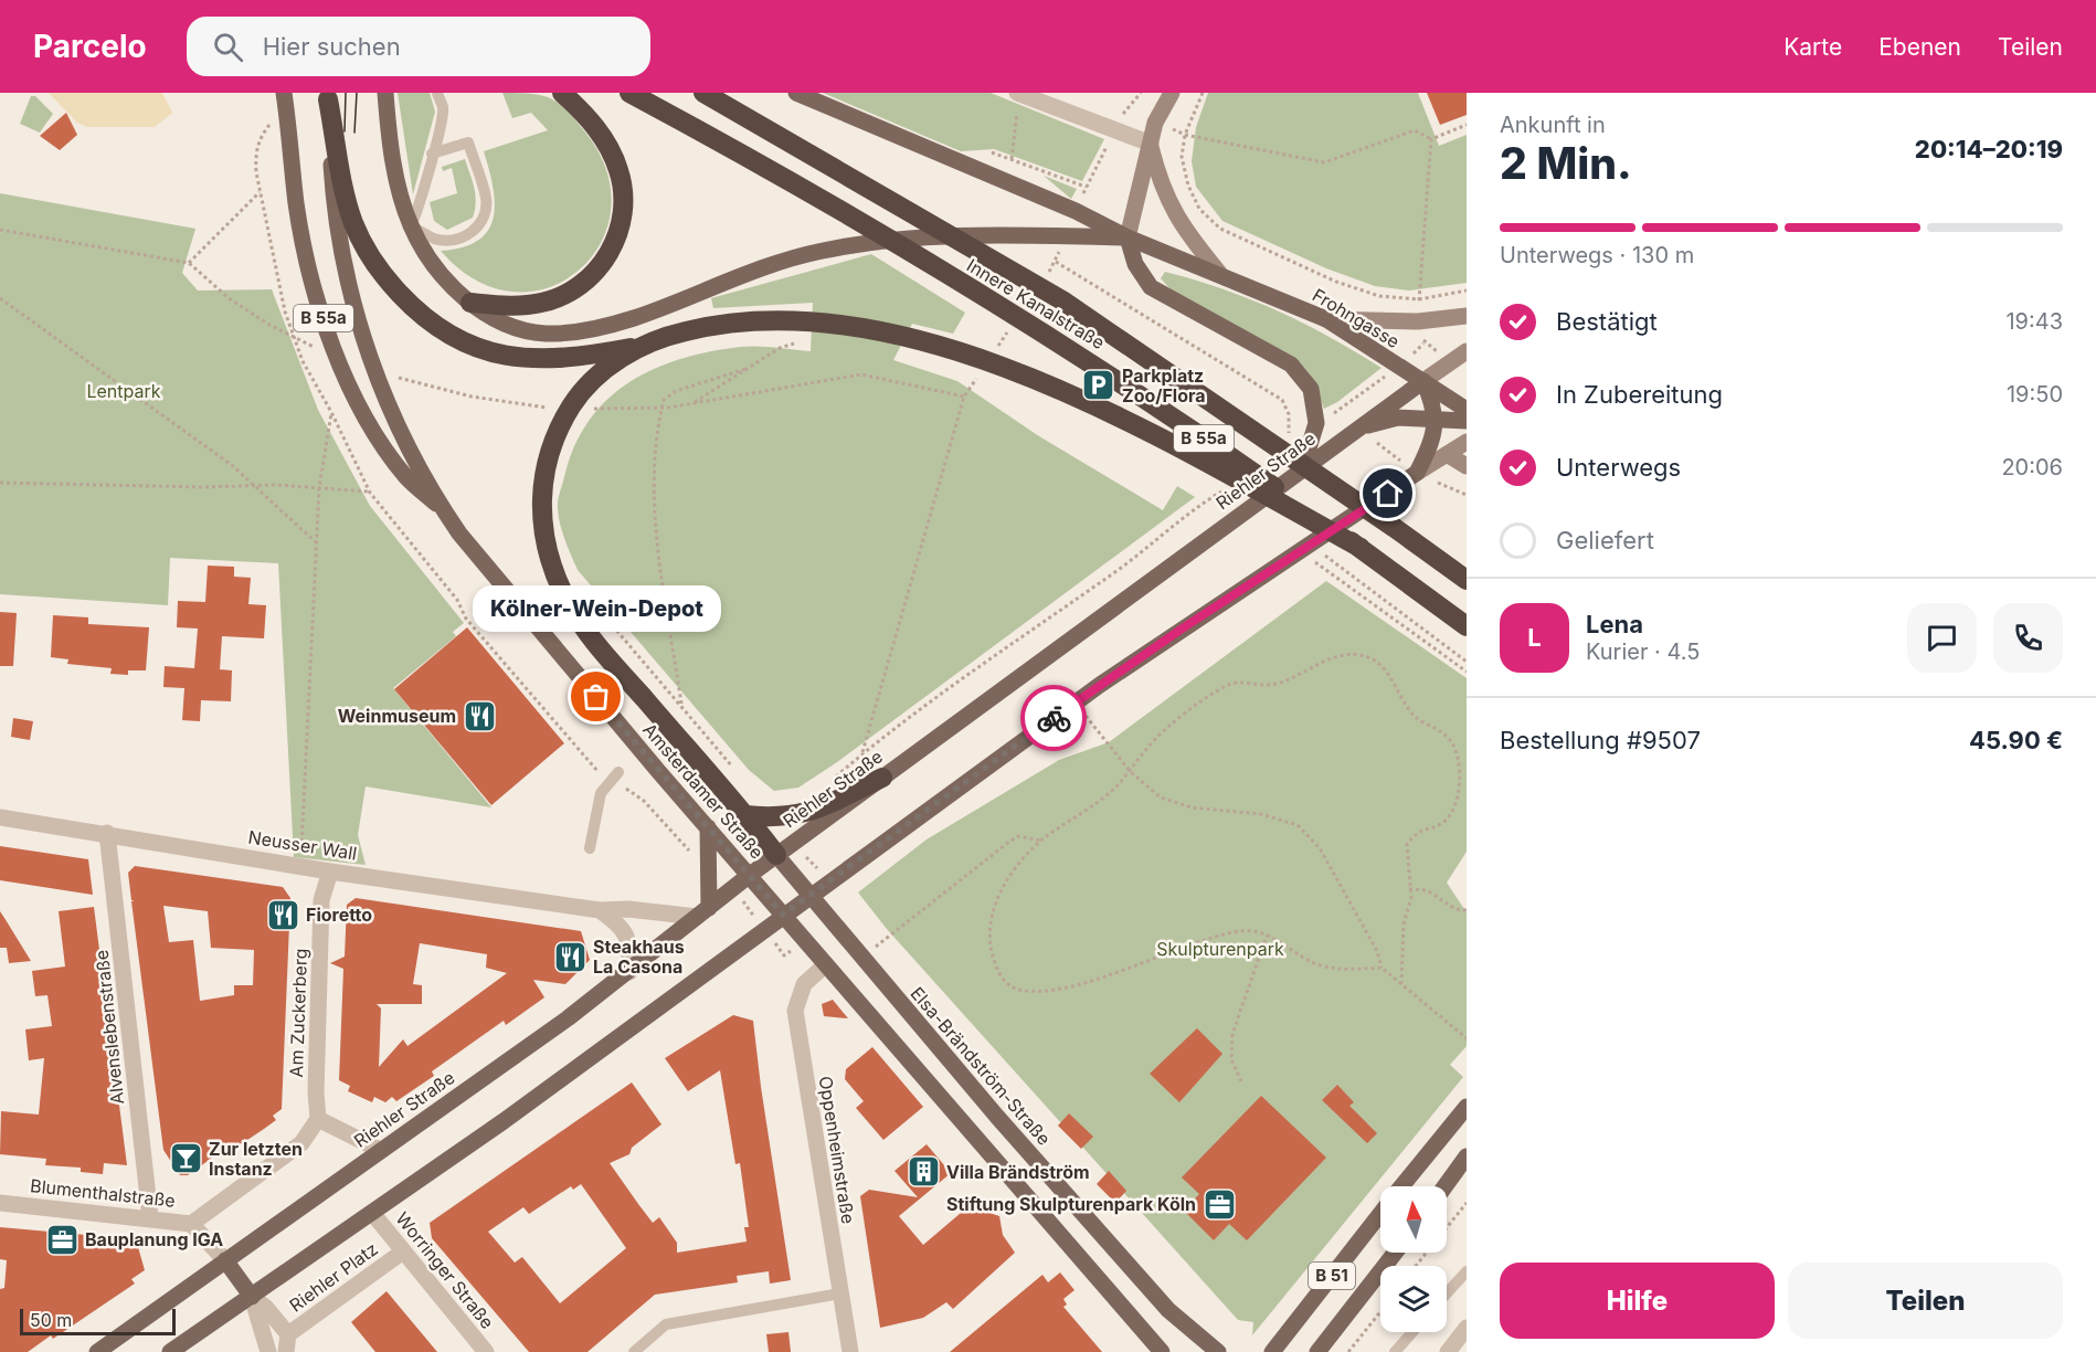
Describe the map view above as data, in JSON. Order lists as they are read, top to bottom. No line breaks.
{"streets":{"highway":["Innere Kanalstraße","B 55a"],"main road":["Frohngasse","Riehler Straße","Amsterdamer Straße","Elsa-Brändström-Straße","B 51"],"street":["Neusser Wall","Am Zuckerberg","Alvenslebenstraße","Oppenheimstraße","Blumenthalstraße","Worringer Straße","Riehler Platz"]},"crossings":[["Innere Kanalstraße","B 55a"],["B 55a","Amsterdamer Straße"],["Frohngasse","Riehler Straße"],["Riehler Straße","Amsterdamer Straße"],["Riehler Straße","Neusser Wall"],["Riehler Straße","Elsa-Brändström-Straße"],["Riehler Straße","Blumenthalstraße"],["Neusser Wall","Am Zuckerberg"],["Neusser Wall","Alvenslebenstraße"],["Alvenslebenstraße","Blumenthalstraße"],["Worringer Straße","Riehler Platz"]],"parks":["Lentpark","Skulpturenpark"],"places":{"parking":["Parkplatz Zoo/Flora"],"other":["Kölner-Wein-Depot"],"restaurant":["Weinmuseum","Fioretto","Steakhaus La Casona"],"bar":["Zur letzten Instanz"],"building":["Villa Brändström"],"office":["Stiftung Skulpturenpark Köln","Bauplanung IGA"]},"scale_bar":"50 m","north":"top","page":{"header":"Parcelo","search":"Hier suchen","nav":["Karte","Ebenen","Teilen"],"heading":["2 Min.","Ankunft in","20:14–20:19"],"panel":["Lena","Kurier · 4.5","Bestellung #9507","45.90 €"],"bar":"Unterwegs · 130 m","list":[["Bestätigt","19:43"],["In Zubereitung","19:50"],["Unterwegs","20:06"],"Geliefert"],"bubble":"Kölner-Wein-Depot","round":"L","buttons":["Hilfe","Teilen"],"scale":"50 m"}}
